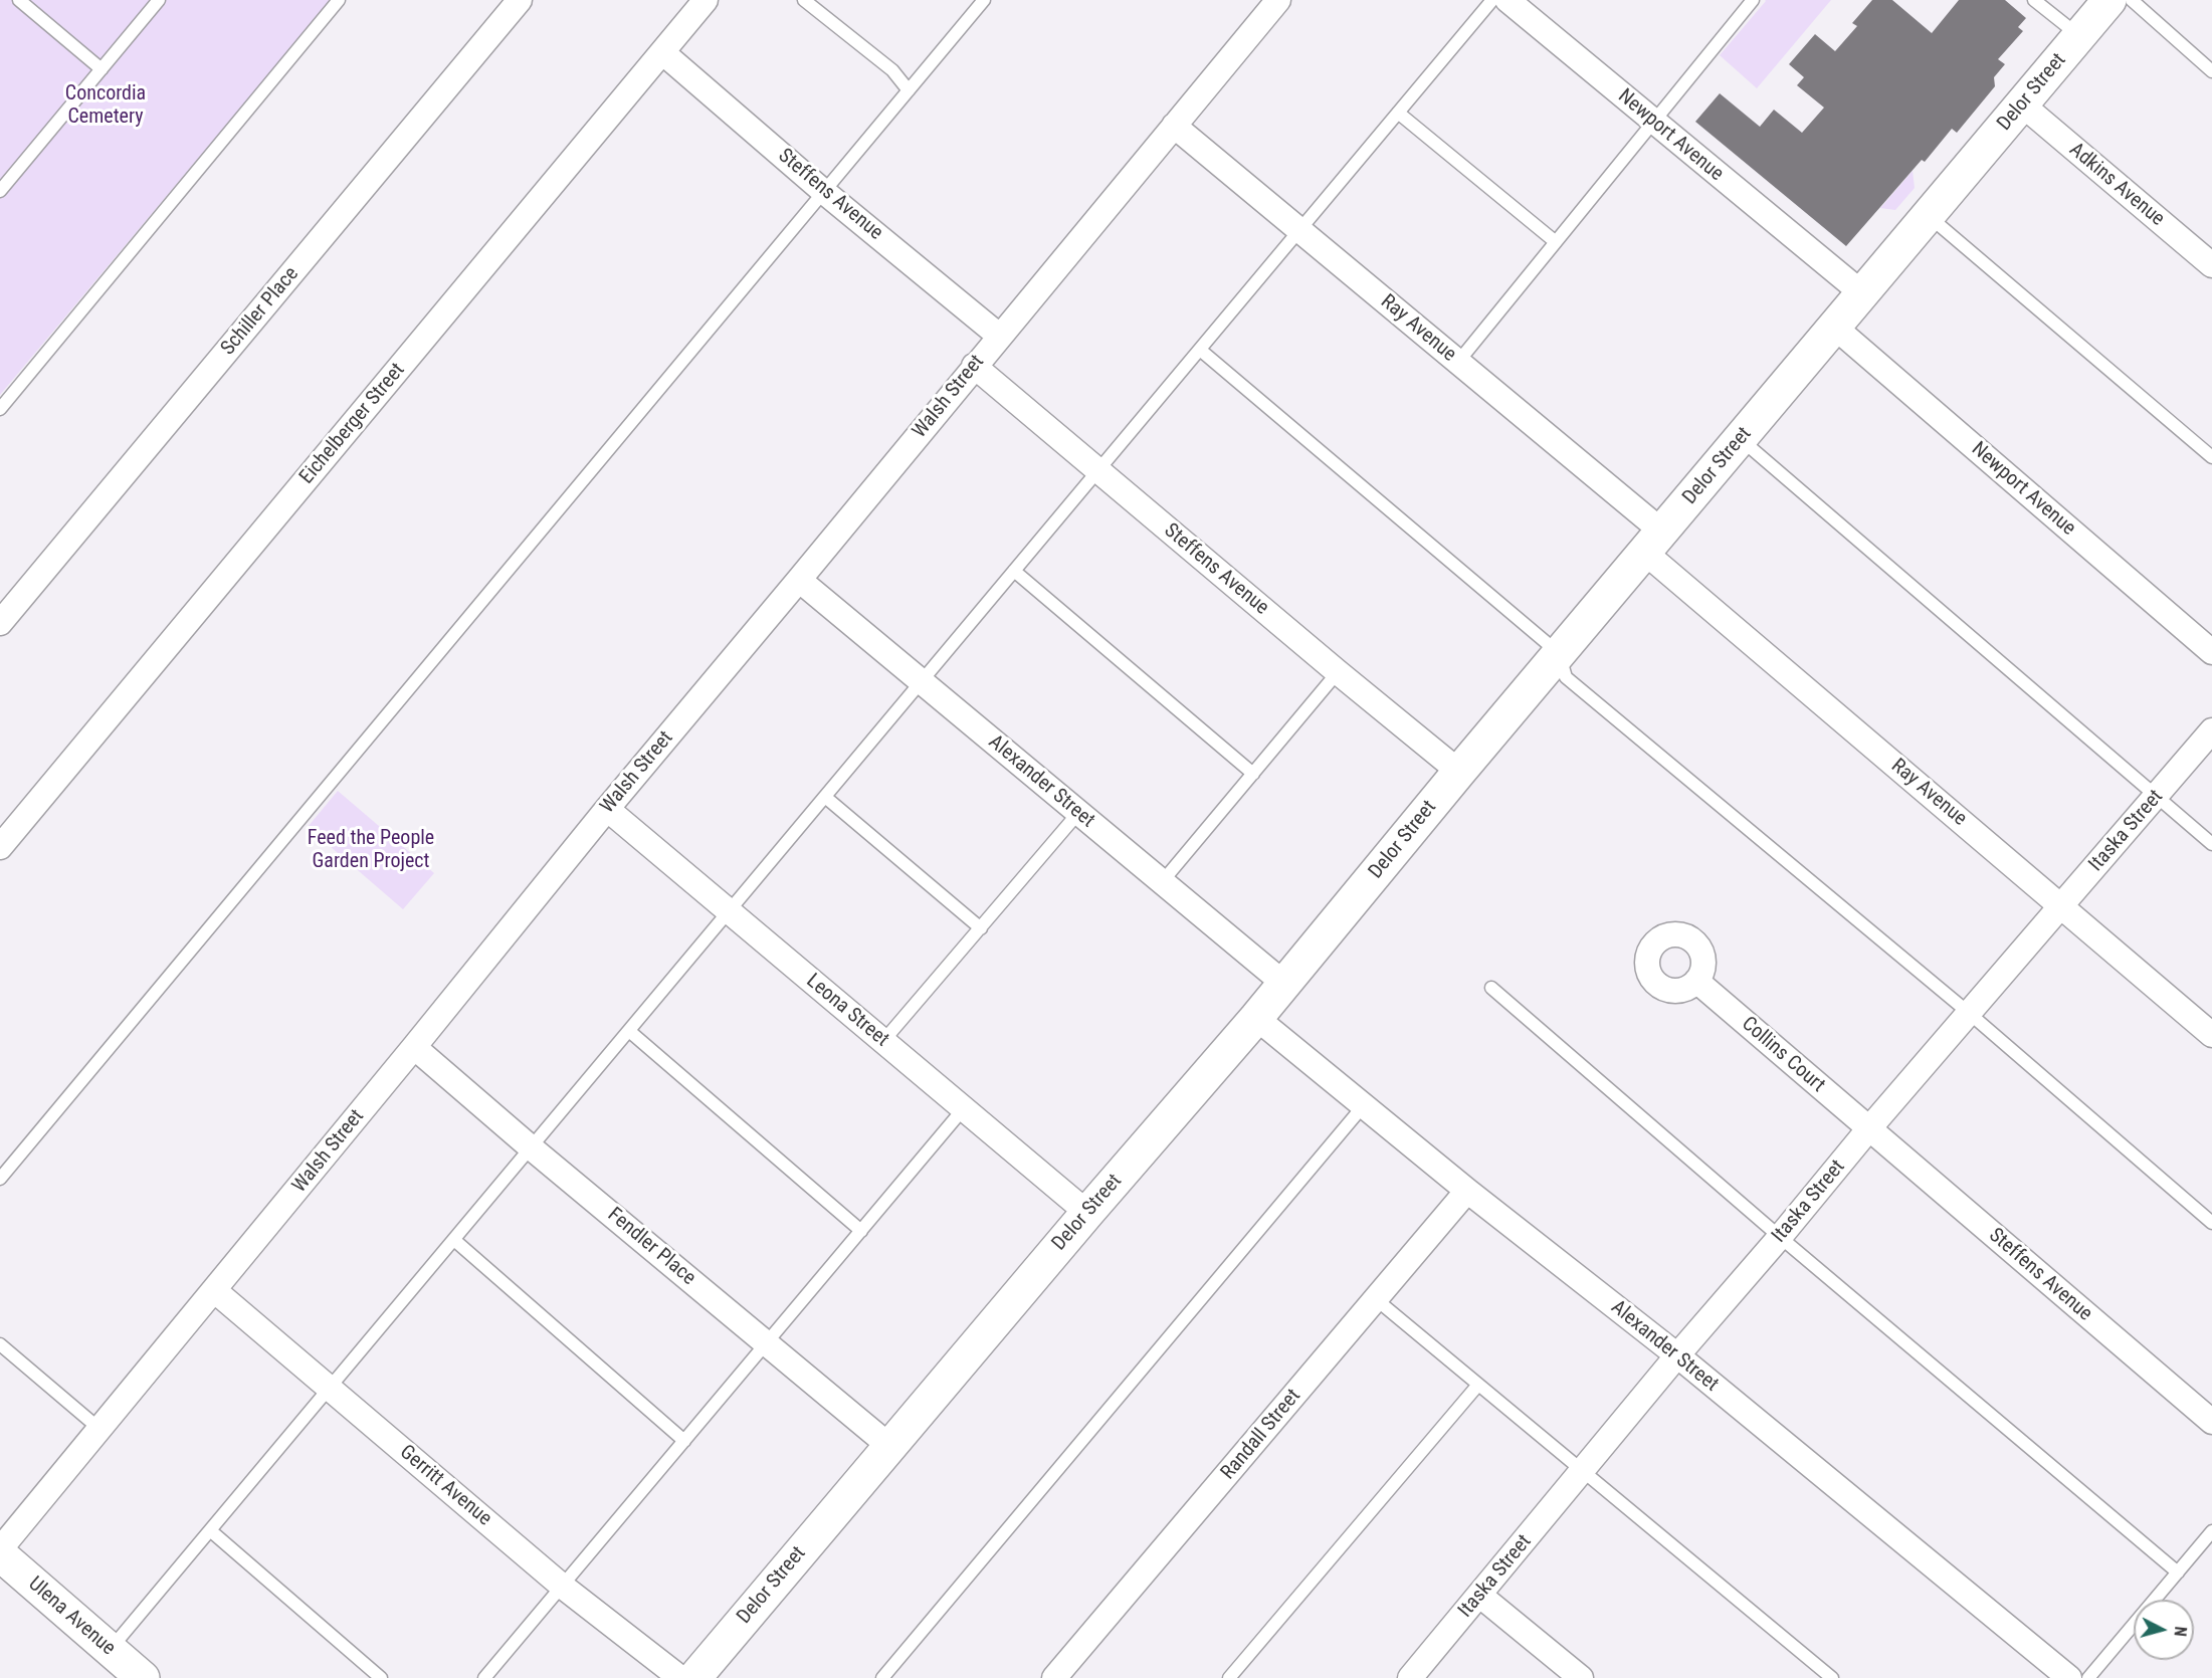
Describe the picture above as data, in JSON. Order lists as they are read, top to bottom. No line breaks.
{"streets":{"street":["Delor Street","Newport Avenue","Adkins Avenue","Steffens Avenue","Schiller Place","Ray Avenue","Walsh Street","Eichelberger Street","Alexander Street","Itaska Street","Leona Street","Collins Court","Fendler Place","Randall Street","Gerritt Avenue","Ulena Avenue"]},"crossings":[["Delor Street","Newport Avenue"],["Delor Street","Adkins Avenue"],["Delor Street","Steffens Avenue"],["Delor Street","Ray Avenue"],["Delor Street","Alexander Street"],["Delor Street","Leona Street"],["Delor Street","Fendler Place"],["Steffens Avenue","Walsh Street"],["Steffens Avenue","Eichelberger Street"],["Steffens Avenue","Itaska Street"],["Steffens Avenue","Collins Court"],["Ray Avenue","Walsh Street"],["Ray Avenue","Itaska Street"],["Walsh Street","Alexander Street"],["Walsh Street","Leona Street"],["Walsh Street","Fendler Place"],["Walsh Street","Gerritt Avenue"],["Alexander Street","Itaska Street"],["Alexander Street","Randall Street"],["Itaska Street","Collins Court"]],"parks":["Concordia Cemetery","Feed the People Garden Project"],"north":"right"}
